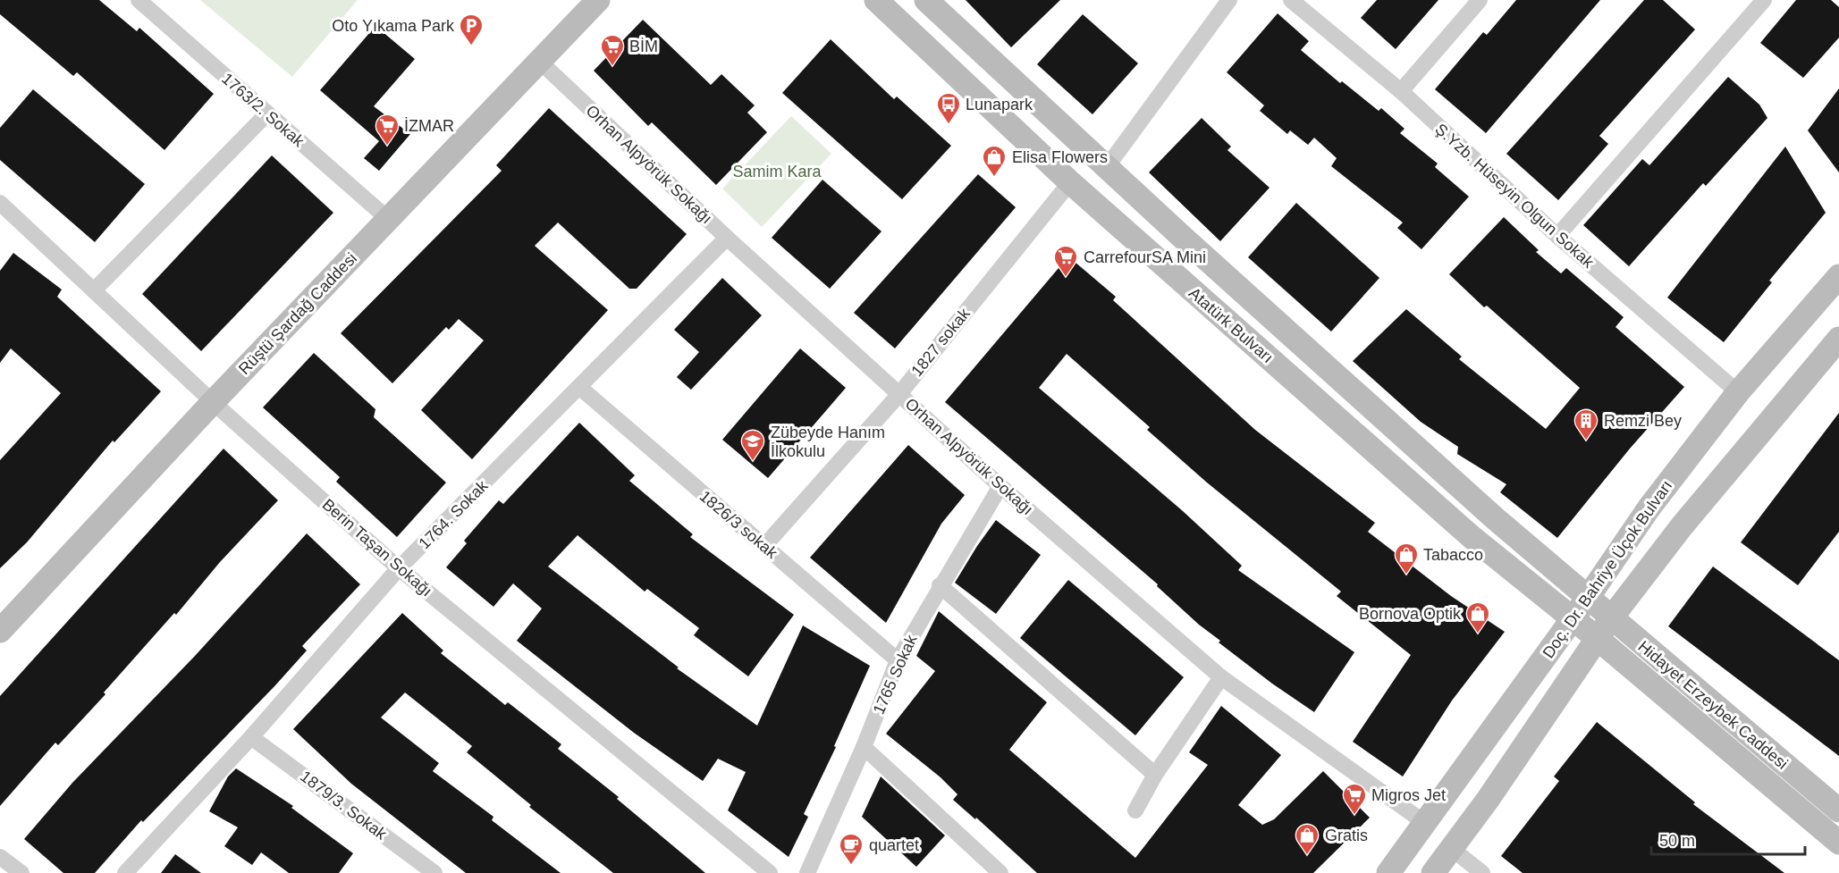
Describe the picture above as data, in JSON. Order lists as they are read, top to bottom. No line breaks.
{"streets":{"main road":["Rüştü Şardağ Caddesi","Atatürk Bulvarı","Doç. Dr. Bahriye Üçok Bulvarı","Hidayet Erzeybek Caddesi"],"street":["1763/2. Sokak","Orhan Alpyörük Sokağı","Ş.Yzb. Hüseyin Olgun Sokak","1827 sokak","1764. Sokak","1826/3 sokak","Berin Taşan Sokağı","1765 Sokak","1879/3. Sokak"]},"crossings":[["1763/2. Sokak","Rüştü Şardağ Caddesi"],["Orhan Alpyörük Sokağı","Rüştü Şardağ Caddesi"],["Orhan Alpyörük Sokağı","1827 sokak"],["Orhan Alpyörük Sokağı","1764. Sokak"],["Orhan Alpyörük Sokağı","Doç. Dr. Bahriye Üçok Bulvarı"],["Orhan Alpyörük Sokağı","1765 Sokak"],["Ş.Yzb. Hüseyin Olgun Sokak","Doç. Dr. Bahriye Üçok Bulvarı"],["Rüştü Şardağ Caddesi","Berin Taşan Sokağı"],["Atatürk Bulvarı","1827 sokak"],["Atatürk Bulvarı","Doç. Dr. Bahriye Üçok Bulvarı"],["Atatürk Bulvarı","Hidayet Erzeybek Caddesi"],["1827 sokak","1826/3 sokak"],["1764. Sokak","1826/3 sokak"],["1764. Sokak","Berin Taşan Sokağı"],["1764. Sokak","1879/3. Sokak"],["1826/3 sokak","1765 Sokak"],["Doç. Dr. Bahriye Üçok Bulvarı","Hidayet Erzeybek Caddesi"]],"parks":["Samim Kara"],"places":{"parking":["Oto Yıkama Park"],"supermarket":["BİM","İZMAR","CarrefourSA Mini","Migros Jet"],"bus stop":["Lunapark"],"shop":["Elisa Flowers","Tabacco","Bornova Optik","Gratis"],"building":["Remzi Bey"],"school or university":["Zübeyde Hanım İlkokulu"],"cafe":["quartet"]},"scale_bar":"50 m"}
